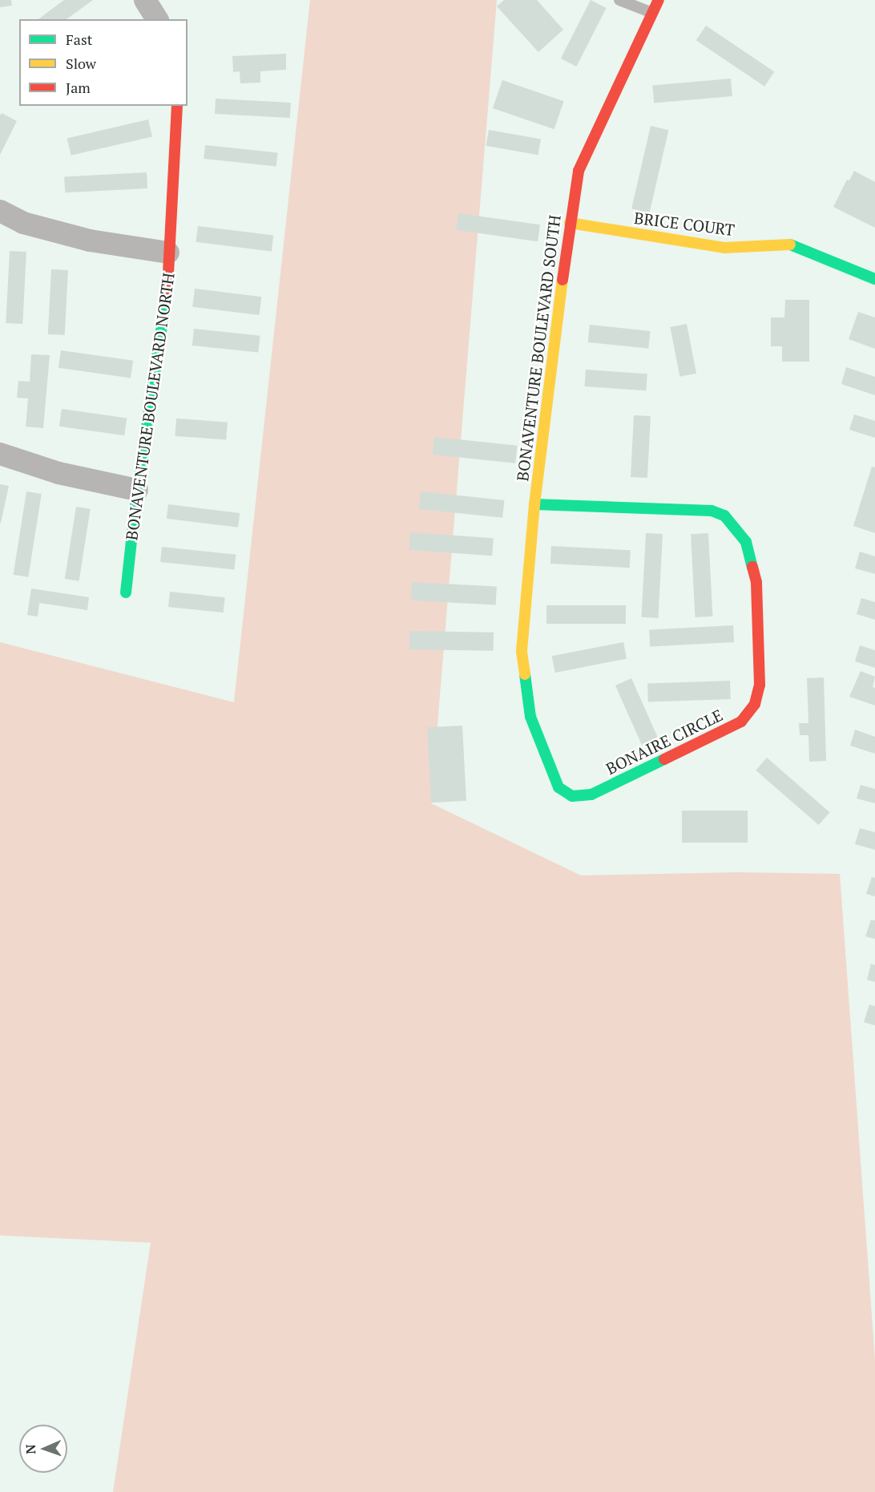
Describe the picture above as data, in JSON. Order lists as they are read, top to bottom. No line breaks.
{"streets":{"street":["BRICE COURT","BONAVENTURE BOULEVARD SOUTH","BONAVENTURE BOULEVARD NORTH","BONAIRE CIRCLE"]},"crossings":[["BRICE COURT","BONAVENTURE BOULEVARD SOUTH"],["BONAVENTURE BOULEVARD SOUTH","BONAIRE CIRCLE"]],"legend":["Fast","Slow","Jam"],"north":"left"}
